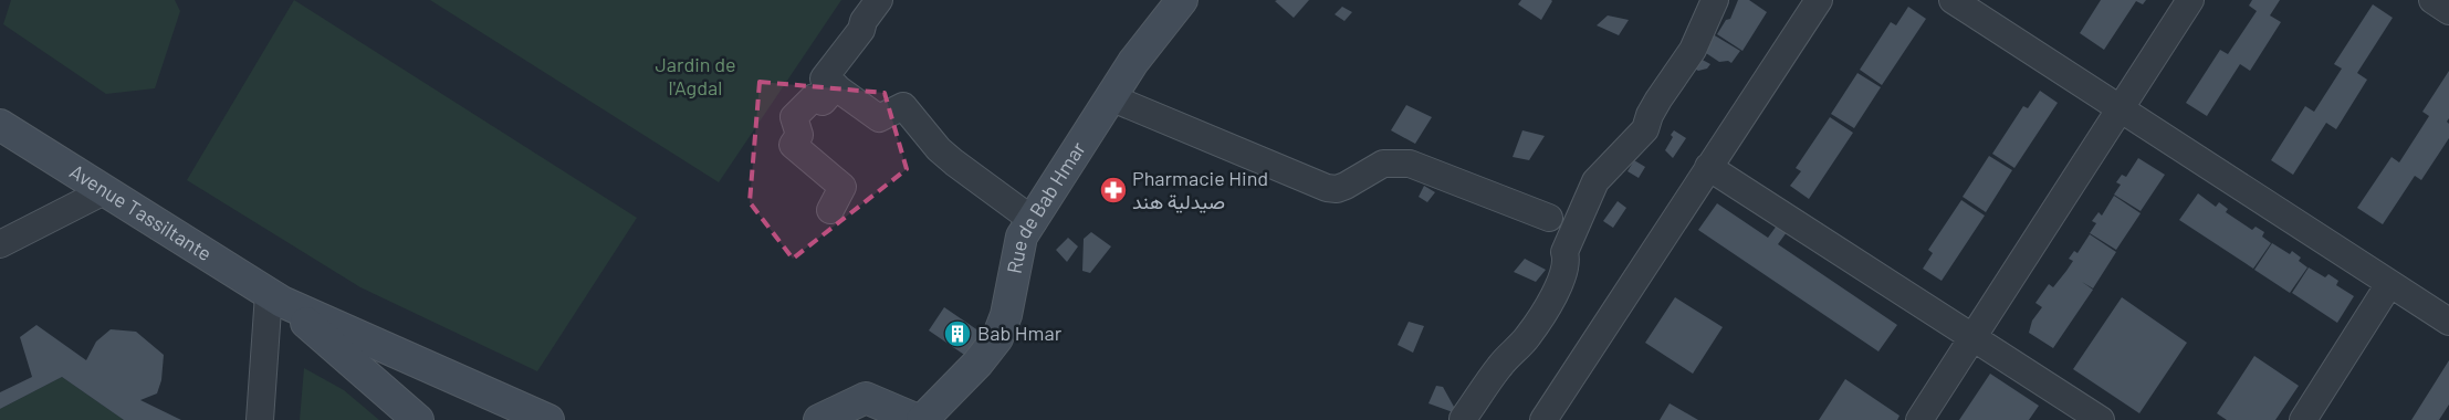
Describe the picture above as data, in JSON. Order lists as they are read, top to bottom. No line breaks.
{"streets":{"street":["Rue de Bab Hmar","Avenue Tassiltante"]},"parks":["Jardin de l'Agdal"],"places":{"pharmacy":["Pharmacie Hind صيدلية هند"],"building":["Bab Hmar"]}}
